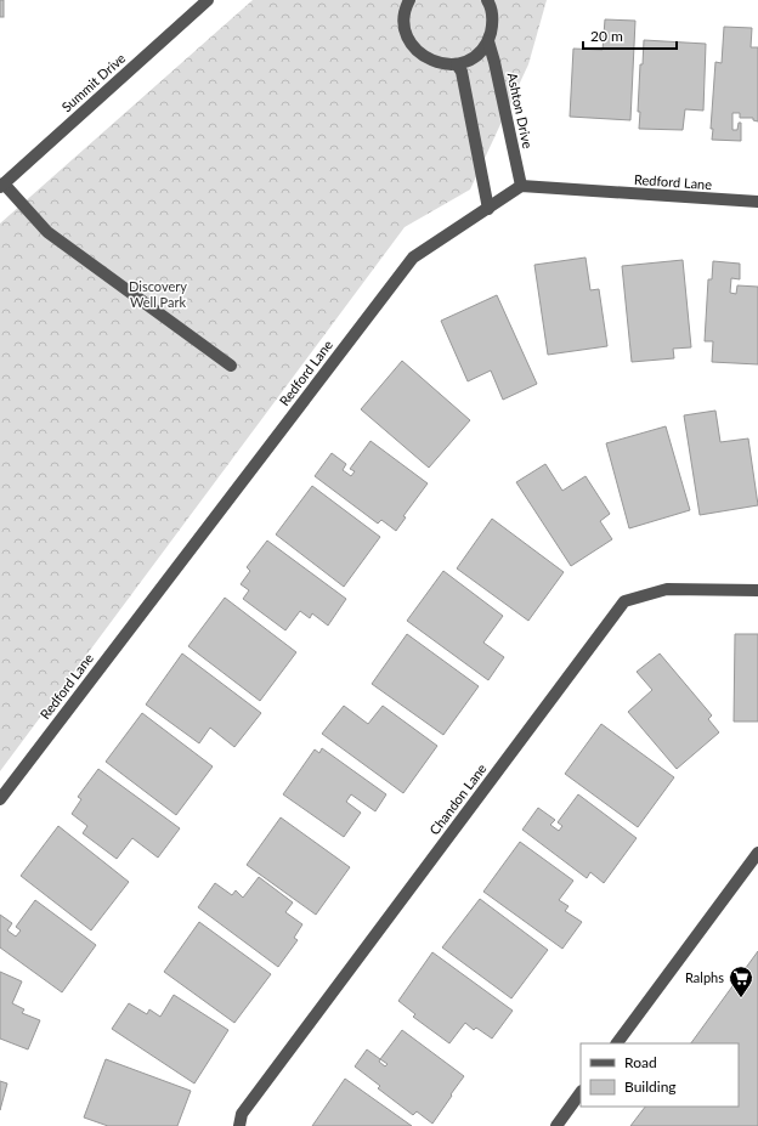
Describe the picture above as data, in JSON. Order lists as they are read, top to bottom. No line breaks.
{"streets":{"street":["Summit Drive","Ashton Drive","Redford Lane","Chandon Lane"]},"crossings":[["Ashton Drive","Redford Lane"]],"parks":["Discovery Well Park"],"places":{"supermarket":["Ralphs"]},"legend":["Road","Building"],"scale_bar":"20 m"}
